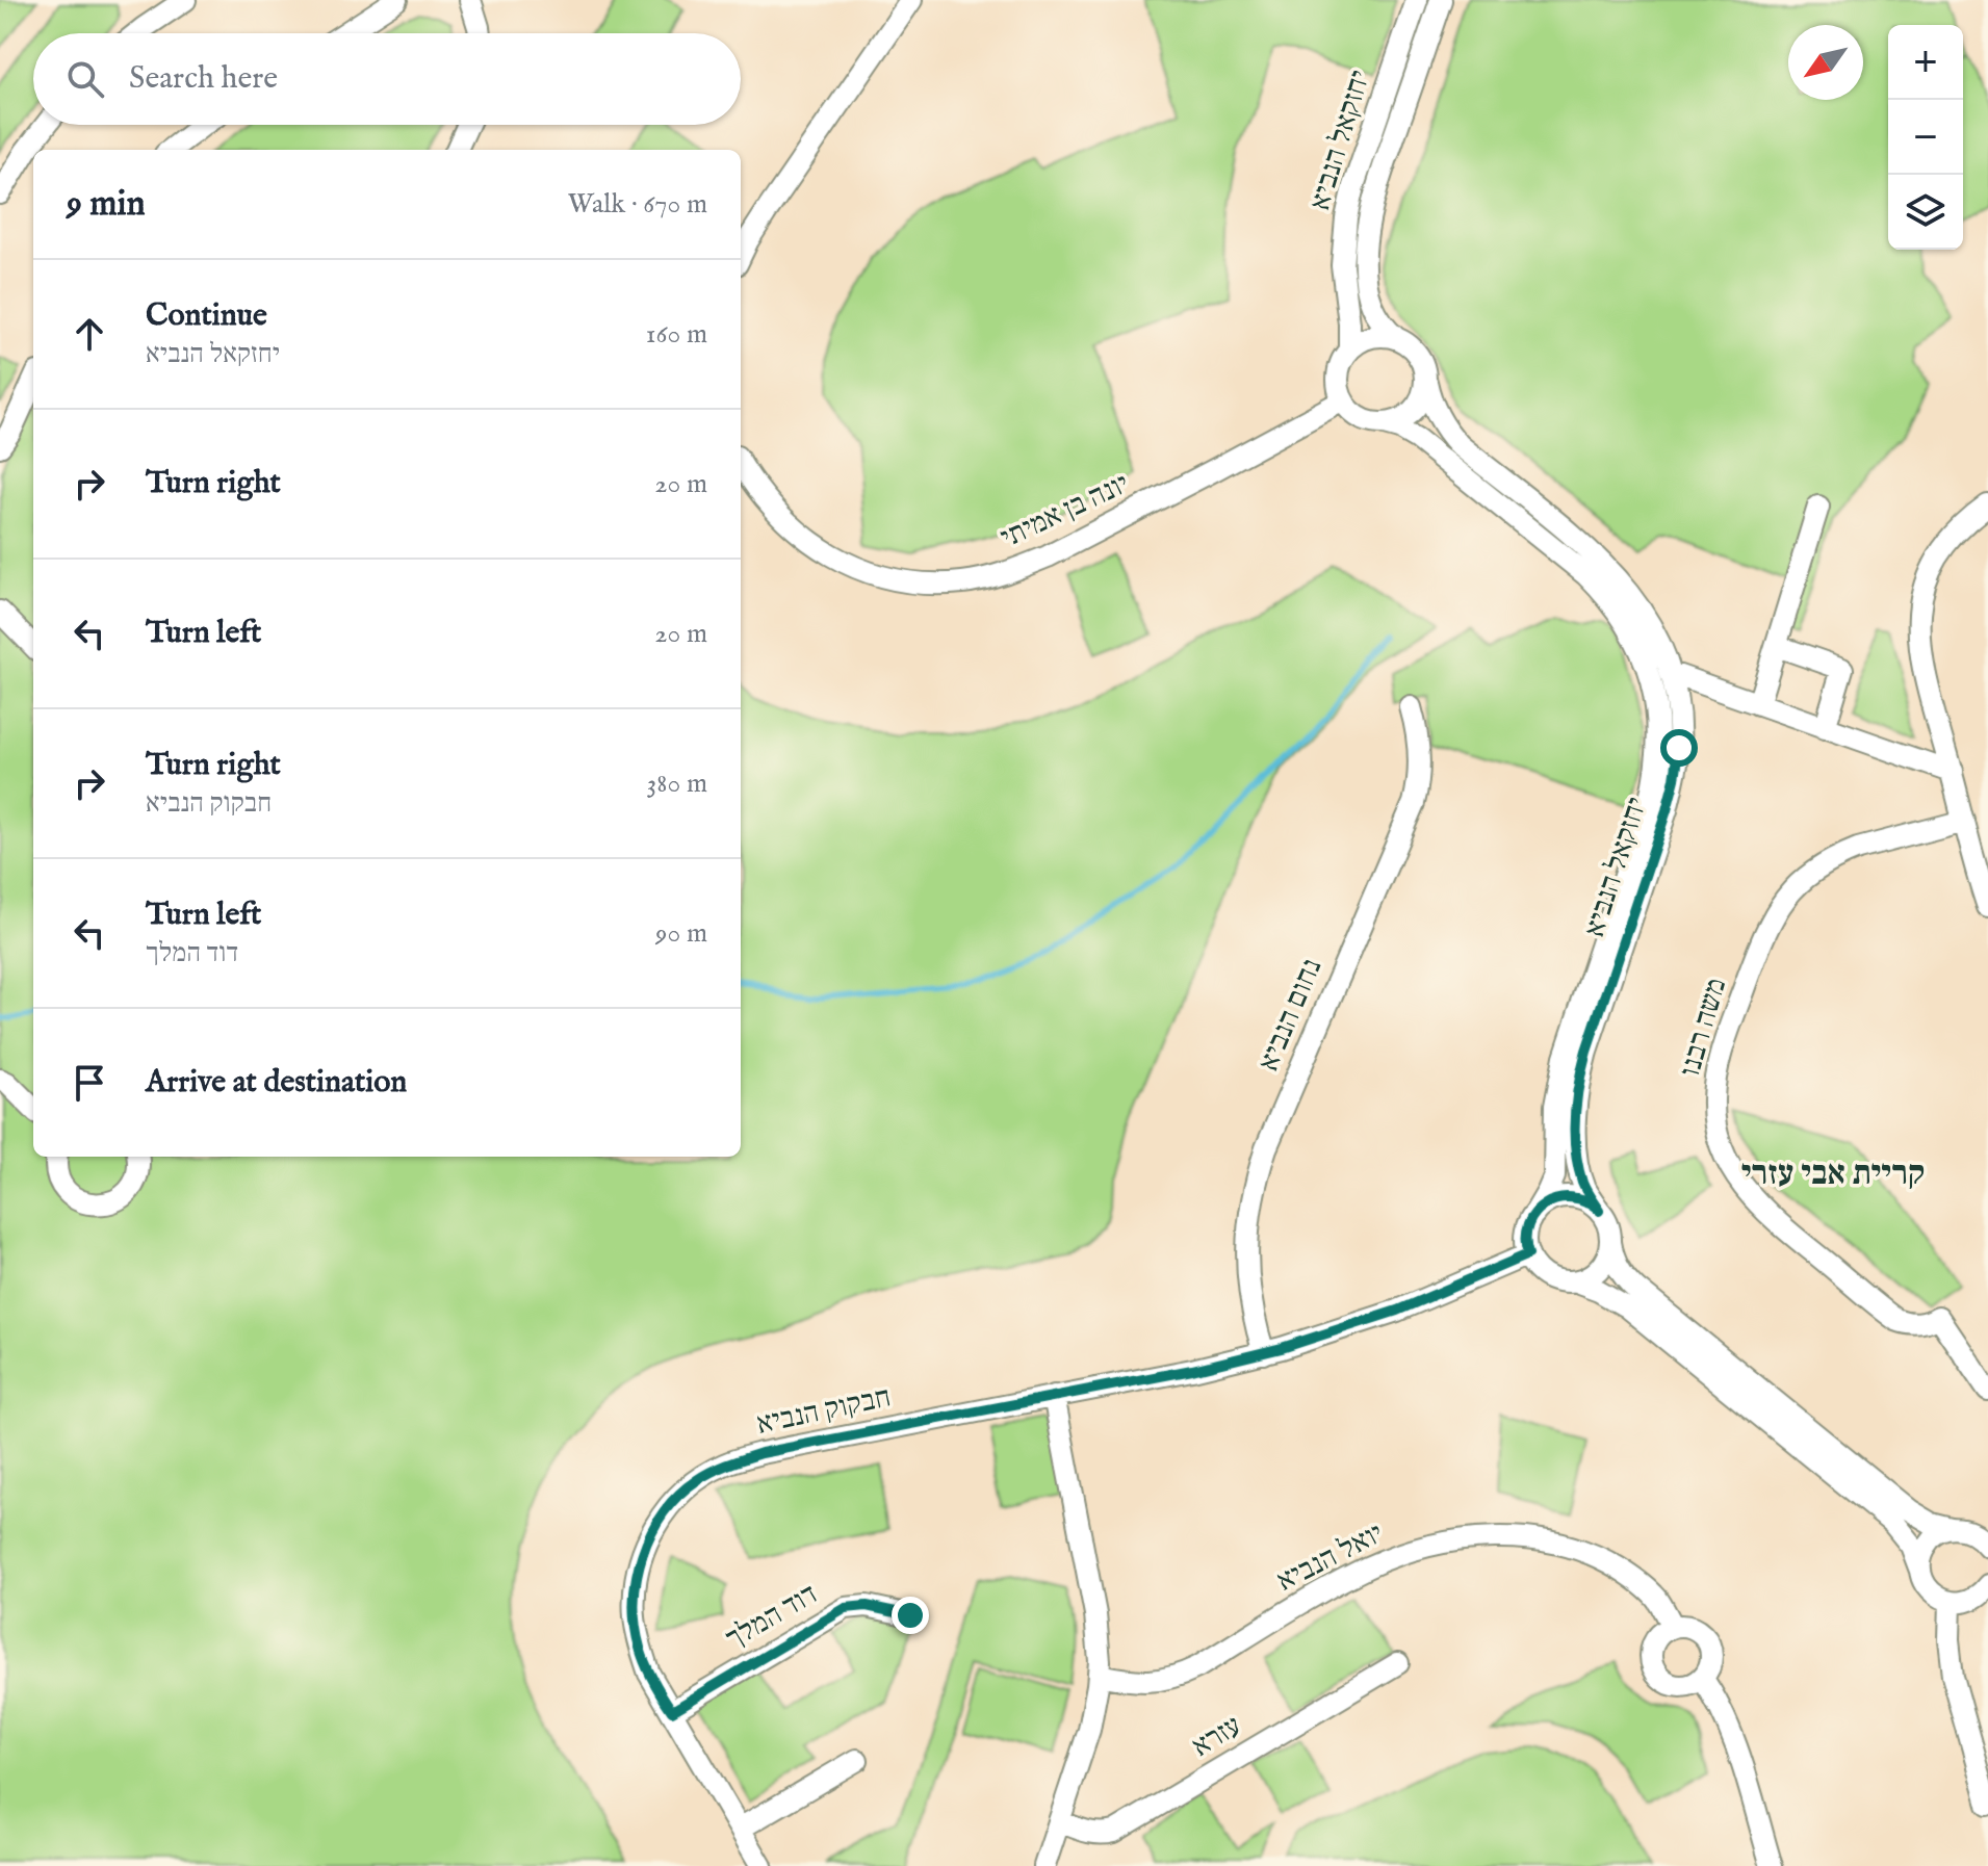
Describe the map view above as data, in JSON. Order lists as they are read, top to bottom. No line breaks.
{"streets":{"street":["יחזקאל הנביא","יונה בן אמיתי","נחום הנביא","משה רבנו","חבקוק הנביא","יואל הנביא","דוד המלך","עזרא"]},"crossings":[["יחזקאל הנביא","יונה בן אמיתי"],["יחזקאל הנביא","חבקוק הנביא"],["נחום הנביא","חבקוק הנביא"],["חבקוק הנביא","דוד המלך"]],"districts":["קריית אבי עזרי"],"north":"bottom left","page":{"map_buttons":["+","−"],"search":"Search here","heading":["9 min","Walk · 670 m"],"list":[["Continue","יחזקאל הנביא","160 m"],["Turn right","20 m"],["Turn left","20 m"],["Turn right","חבקוק הנביא","380 m"],["Turn left","דוד המלך","90 m"],"Arrive at destination"]}}
